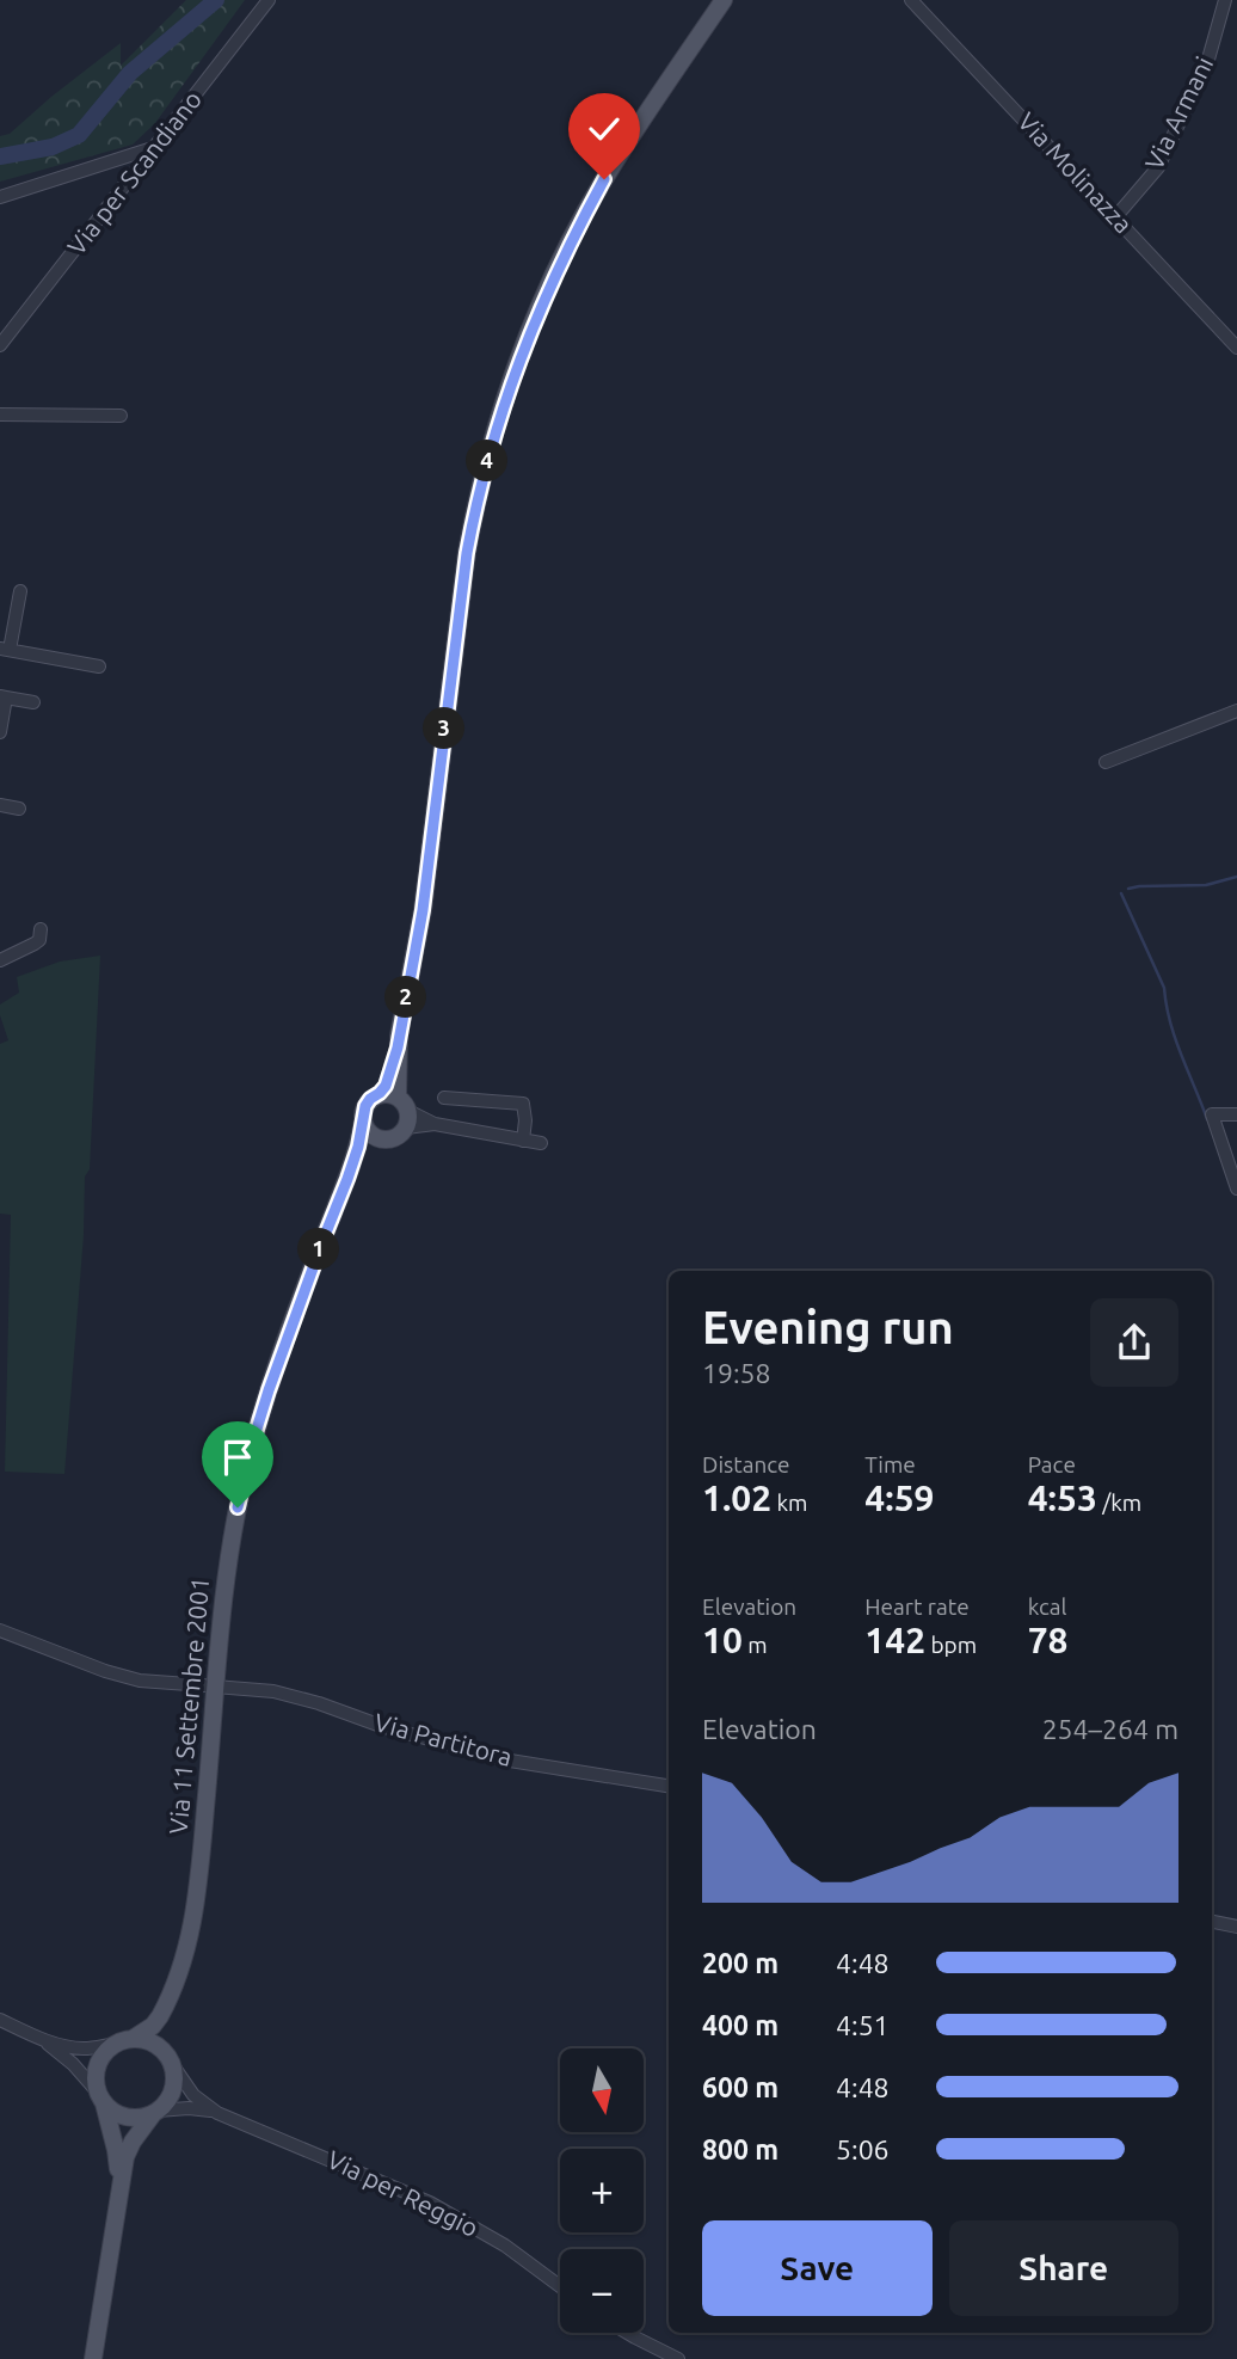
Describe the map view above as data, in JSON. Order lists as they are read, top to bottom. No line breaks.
{"streets":{"main road":["Via 11 Settembre 2001"],"street":["Via Armani","Via per Scandiano","Via Molinazza","Via Partitora","Via per Reggio"]},"crossings":[["Via Armani","Via Molinazza"],["Via 11 Settembre 2001","Via Partitora"],["Via 11 Settembre 2001","Via per Reggio"]],"north":"bottom","page":{"pins":["4","3","2","1"],"heading":["Evening run","19:58"],"stats":[["Distance","1.02 km"],["Time","4:59"],["Pace","4:53 /km"],["Elevation","10 m"],["Heart rate","142 bpm"],["kcal","78"]],"chart":["Elevation","254–264 m"],"list":[{"name":"200 m","note":"4:48"},{"name":"400 m","note":"4:51"},{"name":"600 m","note":"4:48"},{"name":"800 m","note":"5:06"}],"map_buttons":["+","−"],"buttons":["Save","Share"]}}
